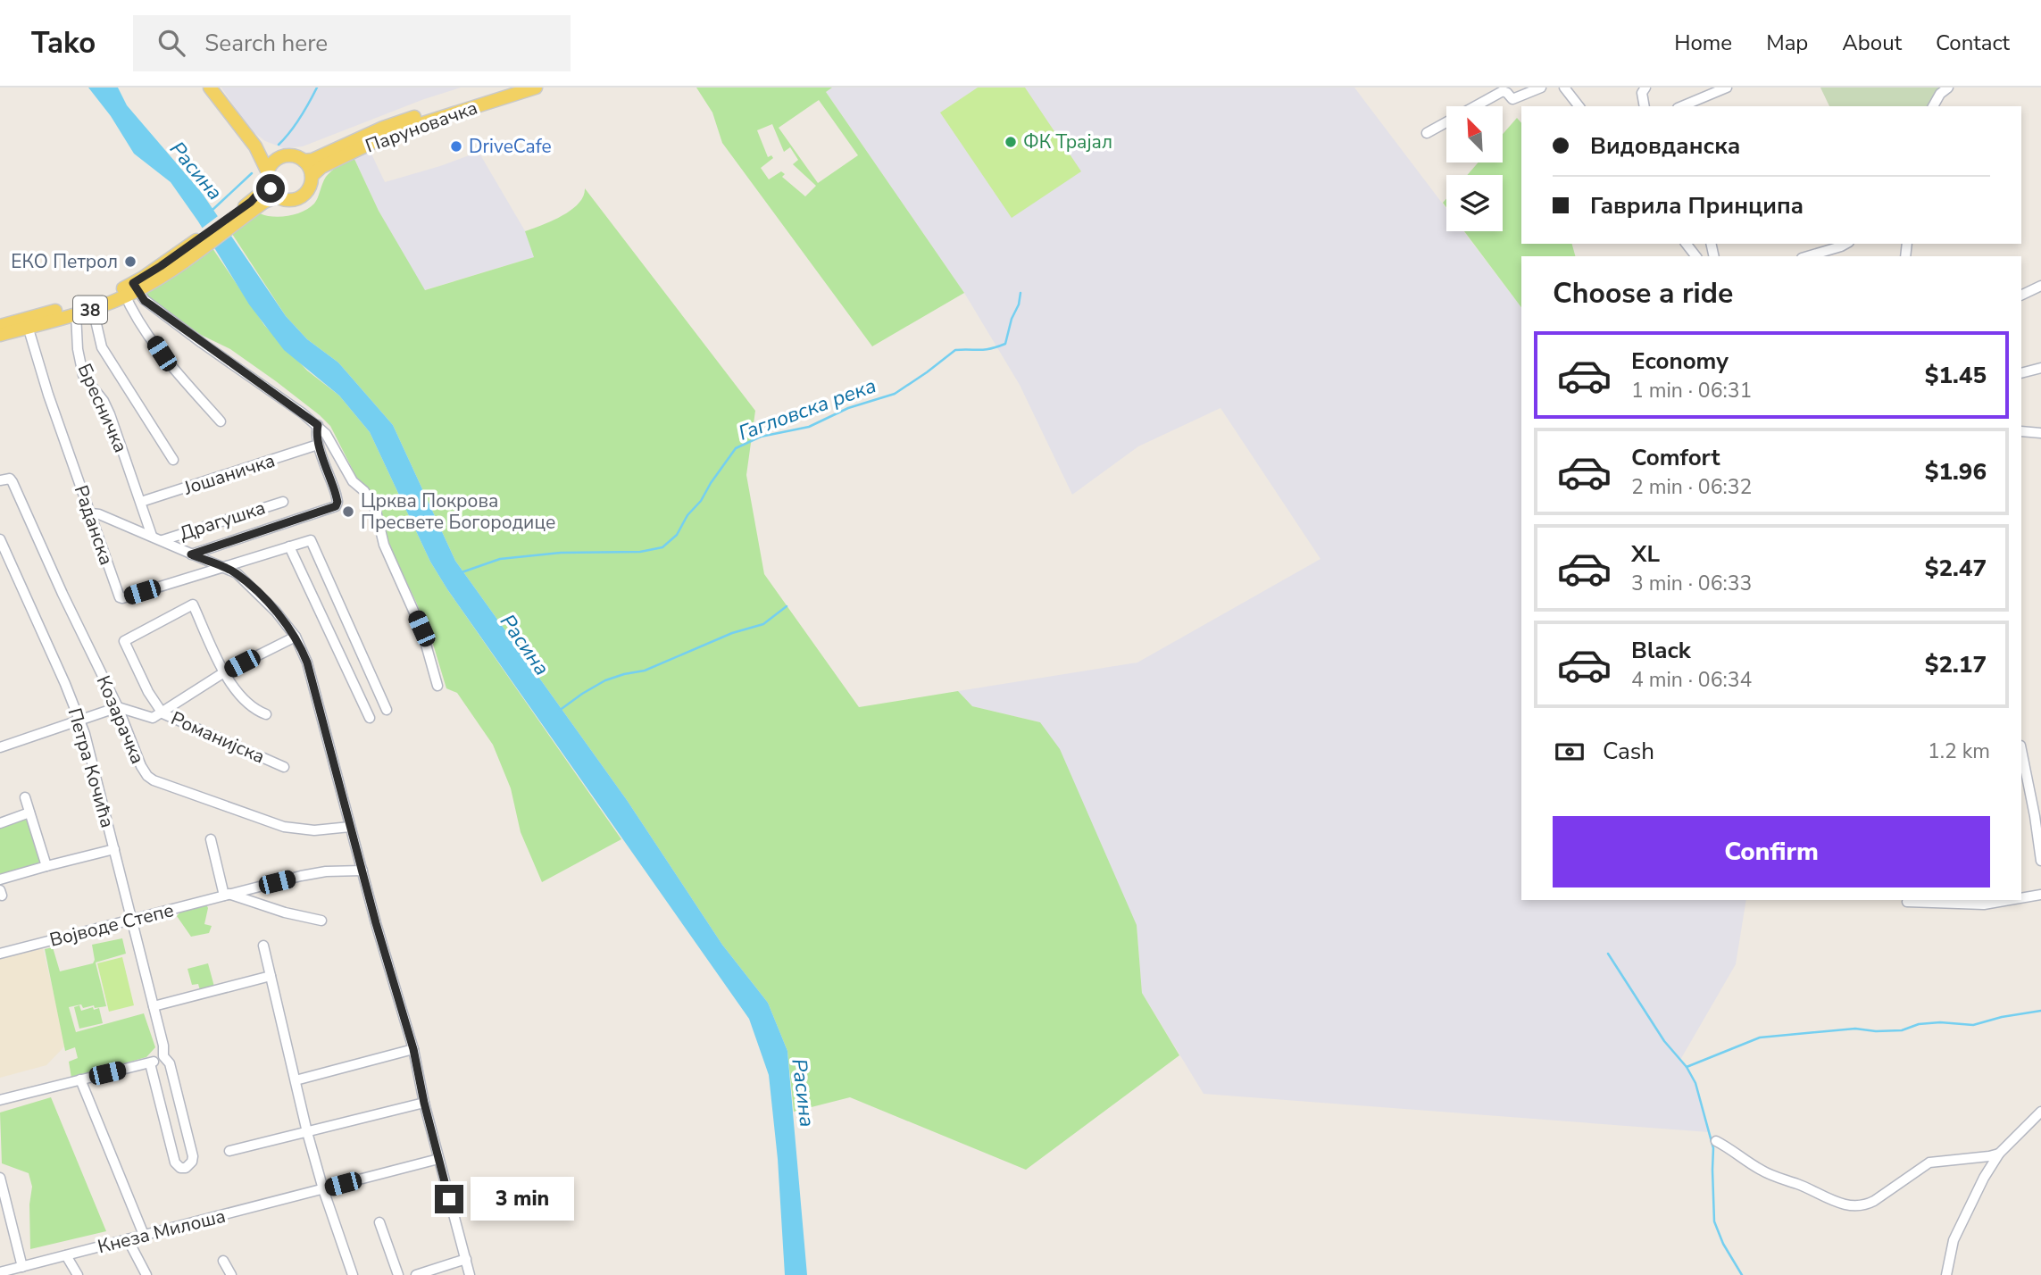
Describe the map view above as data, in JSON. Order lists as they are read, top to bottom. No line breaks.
{"streets":{"main road":["Паруновачка","38"],"street":["Бресничка","Јошаничка","Драгушка","Раданска","Козарачка","Романијска","Петра Кочића","Војводе Степе","Кнеза Милоша"]},"crossings":[["Паруновачка","38"],["38","Бресничка"],["38","Раданска"],["Бресничка","Јошаничка"],["Јошаничка","Драгушка"],["Козарачка","Романијска"],["Петра Кочића","Војводе Степе"]],"water":["Расина","Гагловска река"],"places":["ФК Трајал","DriveCafe","ЕКО Петрол","Црква Покрова Пресвете Богородице"],"north":"top left","page":{"header":"Tako","search":"Search here","nav":["Home","Map","About","Contact"],"banner":["Видовданска","Гаврила Принципа"],"heading":"Choose a ride","list":[{"name":"Economy","note":"1 min · 06:31","value":"$1.45"},{"name":"Comfort","note":"2 min · 06:32","value":"$1.96"},{"name":"XL","note":"3 min · 06:33","value":"$2.47"},{"name":"Black","note":"4 min · 06:34","value":"$2.17"}],"pay":["Cash","1.2 km"],"buttons":"Confirm","bubble":"3 min"}}
